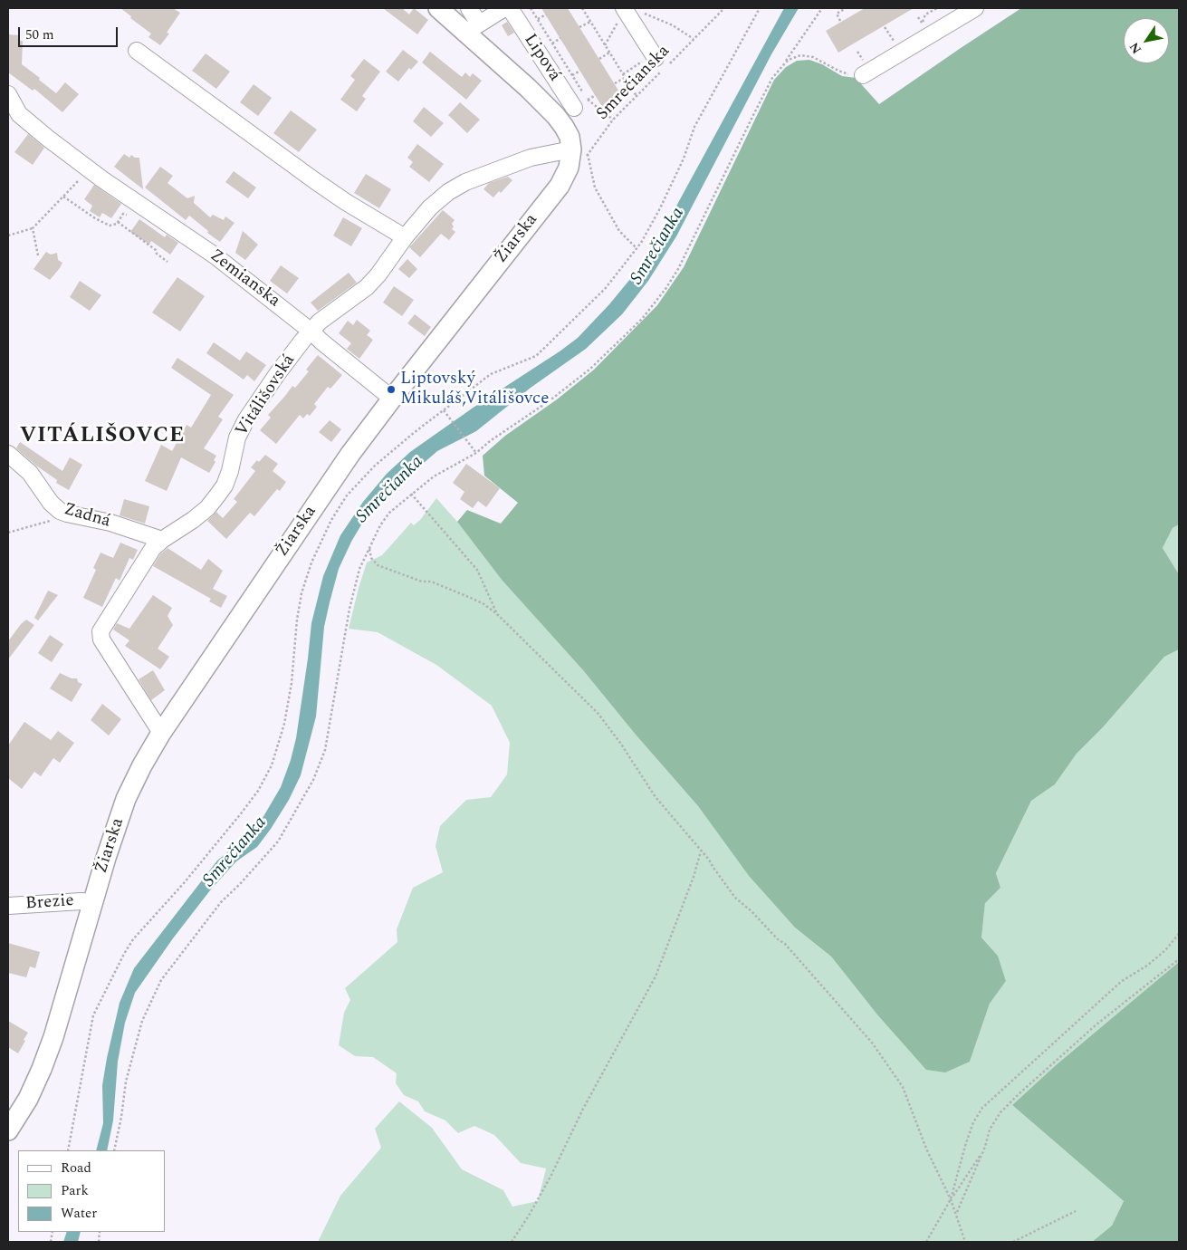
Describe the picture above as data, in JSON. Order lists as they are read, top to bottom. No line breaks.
{"streets":{"street":["Lipová","Žiarska","Zemianska","Vitálišovská","Zadná","Brezie"],"path":["Smrečianska"]},"crossings":[["Smrečianska","Žiarska"],["Smrečianska","Vitálišovská"],["Žiarska","Zemianska"],["Žiarska","Vitálišovská"],["Žiarska","Brezie"],["Zemianska","Vitálišovská"],["Vitálišovská","Zadná"]],"districts":["VITÁLIŠOVCE"],"water":["Smrečianka"],"places":["Liptovský Mikuláš,Vitálišovce"],"legend":["Road","Park","Water"],"scale_bar":"50 m","north":"bottom left"}
